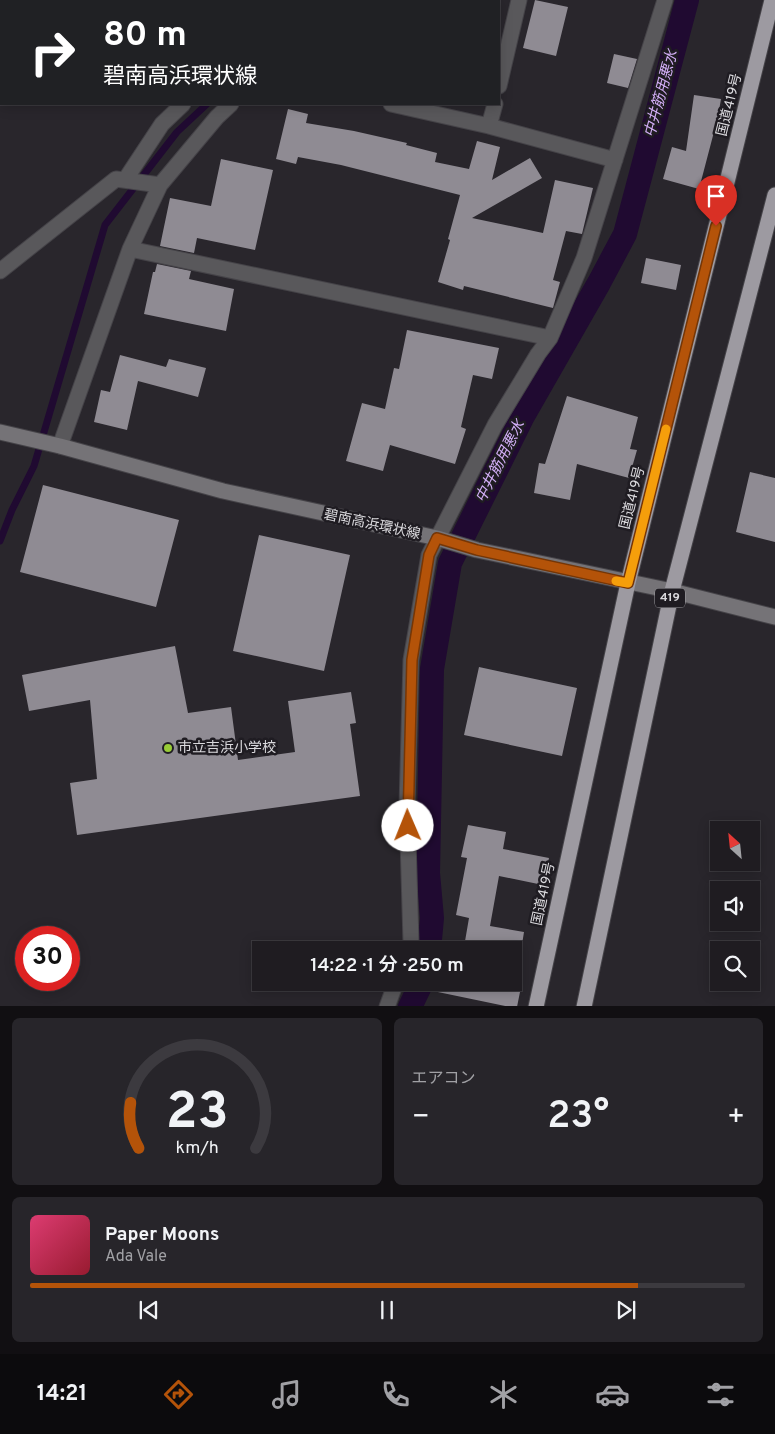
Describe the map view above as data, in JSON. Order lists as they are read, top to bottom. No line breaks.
{"streets":{"highway":["国道419号","419"],"main road":["碧南高浜環状線"]},"crossings":[["国道419号","碧南高浜環状線"],["碧南高浜環状線","419"]],"water":["中井筋用悪水"],"places":["市立吉浜小学校"],"north":"top left","page":{"turn":["80 m","碧南高浜環状線"],"limit":"30","trip":"14:22 · 1 分 · 250 m","tile":"エアコン","heat":["−","23°","+"],"song":["Paper Moons","Ada Vale"],"tabs":"14:21","gauge":["23","km/h"]}}
